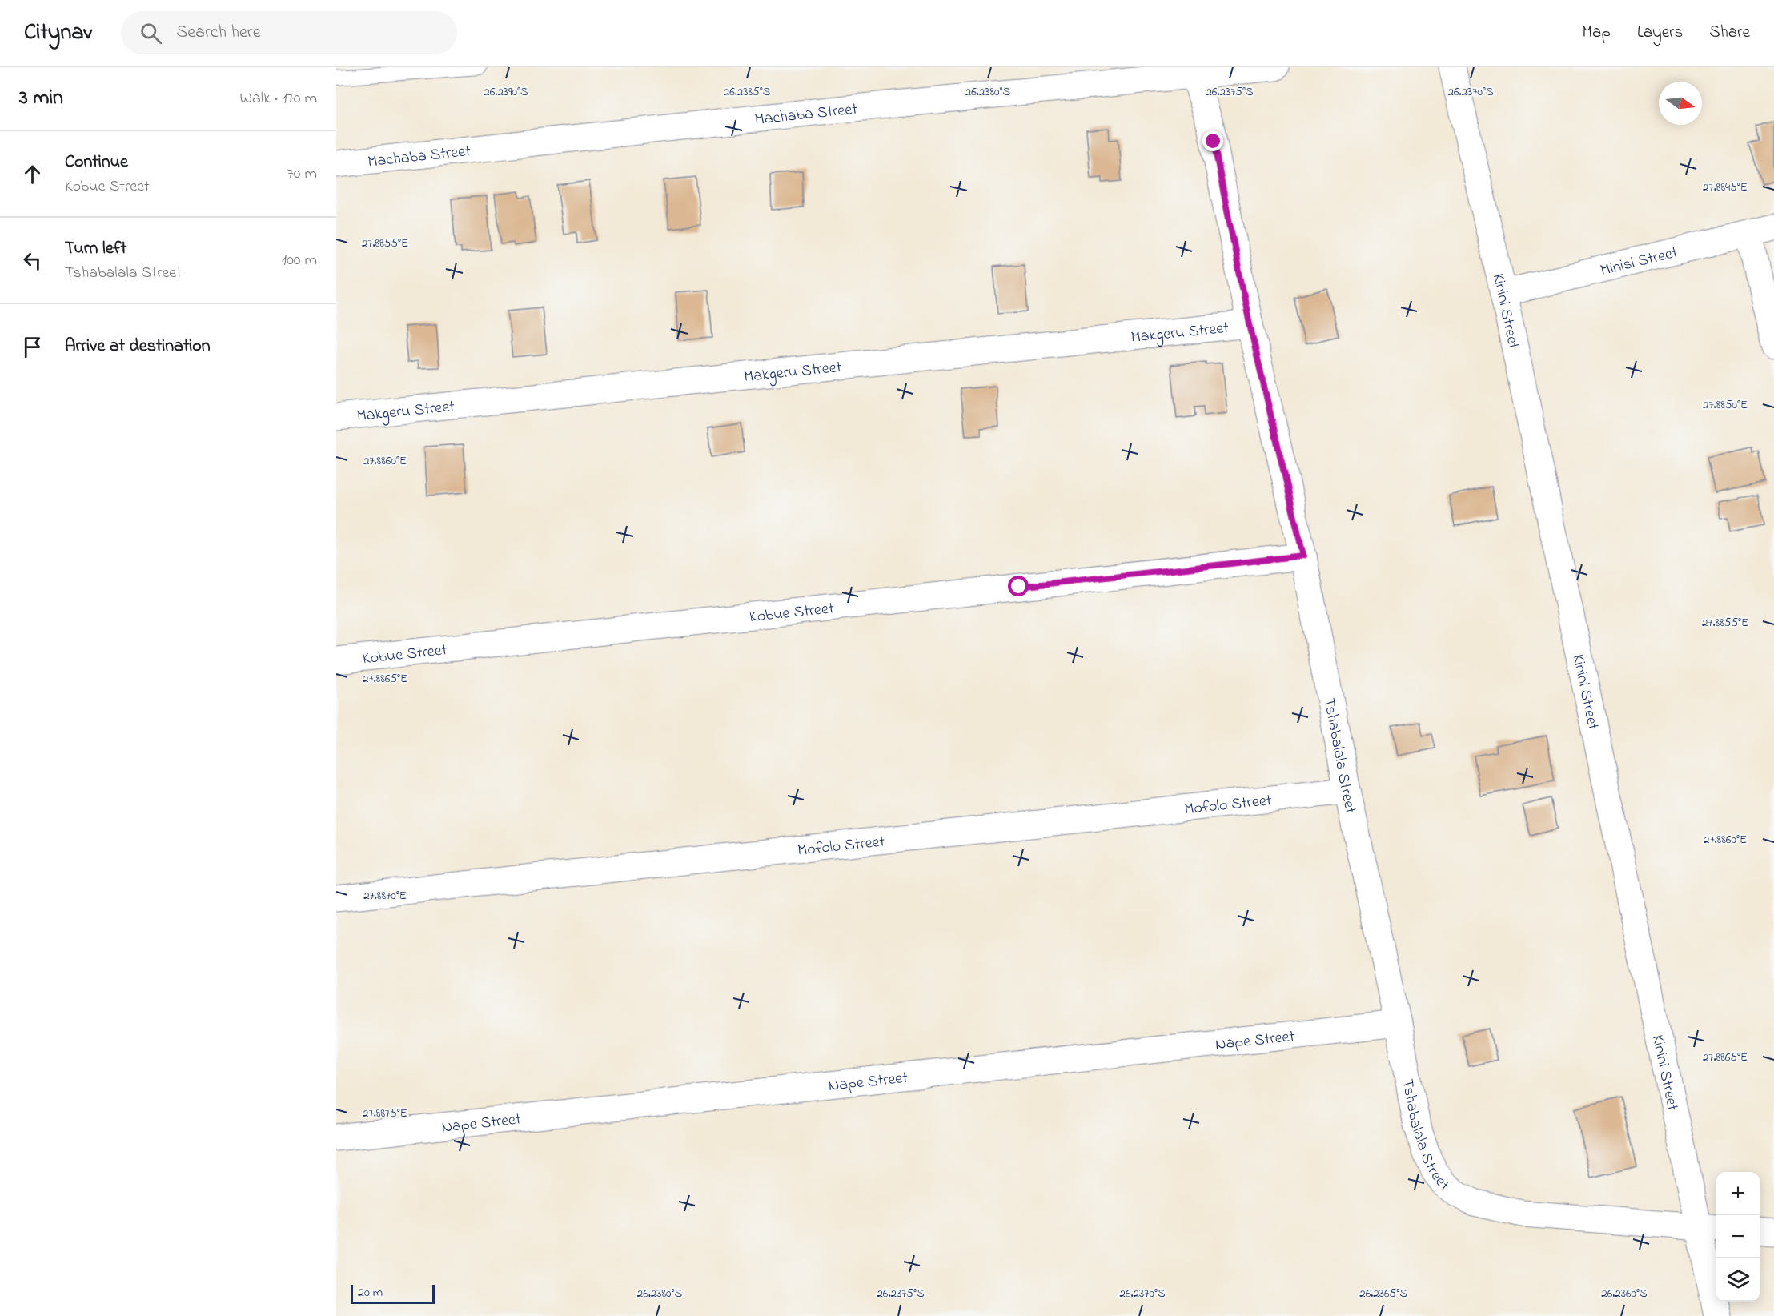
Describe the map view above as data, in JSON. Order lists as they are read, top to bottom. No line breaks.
{"streets":{"street":["Machaba Street","Minisi Street","Kinini Street","Makgeru Street","Kobue Street","Tshabalala Street","Mofolo Street","Nape Street"]},"crossings":[["Machaba Street","Tshabalala Street"],["Minisi Street","Kinini Street"],["Kinini Street","Tshabalala Street"],["Makgeru Street","Tshabalala Street"],["Kobue Street","Tshabalala Street"],["Tshabalala Street","Mofolo Street"],["Tshabalala Street","Nape Street"]],"scale_bar":"20 m","north":"right","page":{"header":"Citynav","search":"Search here","nav":["Map","Layers","Share"],"heading":["3 min","Walk · 170 m"],"list":[["Continue","Kobue Street","70 m"],["Turn left","Tshabalala Street","100 m"],"Arrive at destination"],"map_buttons":["+","−"],"scale":"20 m"},"coordinates":["26.2390°S","26.2385°S","26.2380°S","26.2375°S","26.2370°S","27.8845°E","27.8855°E","27.8850°E","27.8860°E","27.8865°E","27.8870°E","27.8875°E","26.2365°S","26.2360°S"]}
